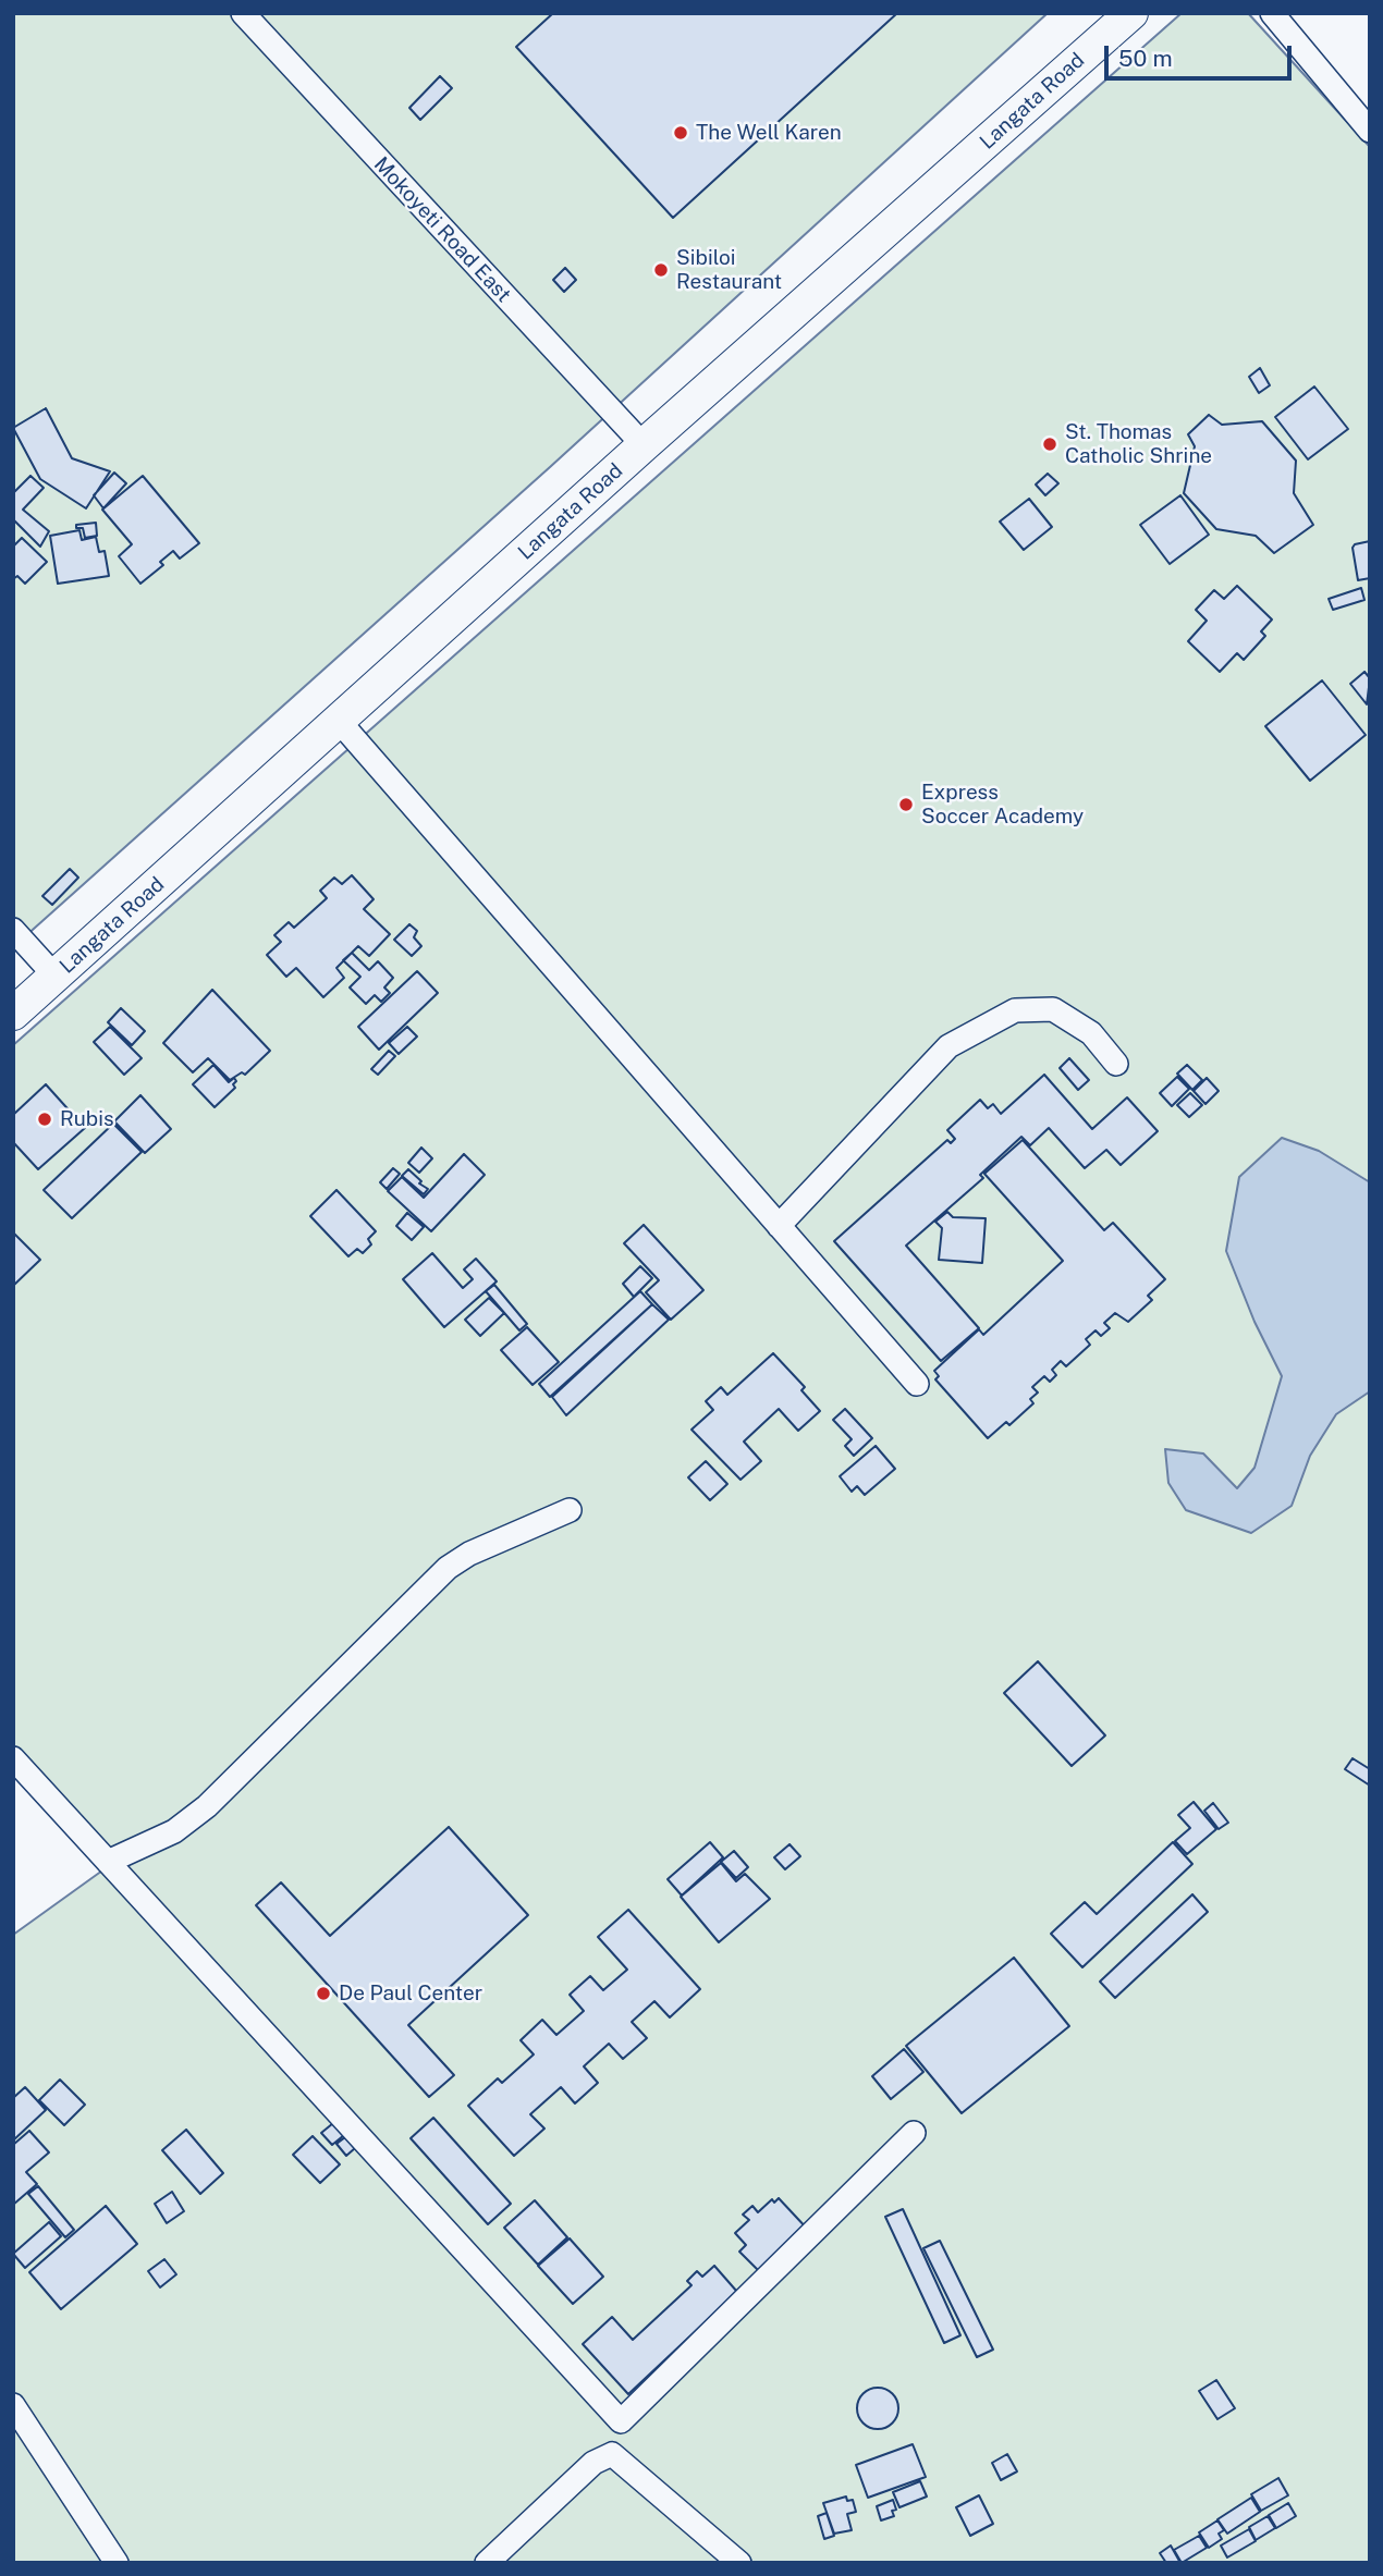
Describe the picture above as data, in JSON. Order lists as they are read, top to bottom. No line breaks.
{"streets":{"main road":["Langata Road"],"street":["Mokoyeti Road East"]},"crossings":[["Langata Road","Mokoyeti Road East"]],"places":["The Well Karen","Sibiloi Restaurant","St. Thomas Catholic Shrine","Express Soccer Academy","Rubis","De Paul Center"],"scale_bar":"50 m"}
